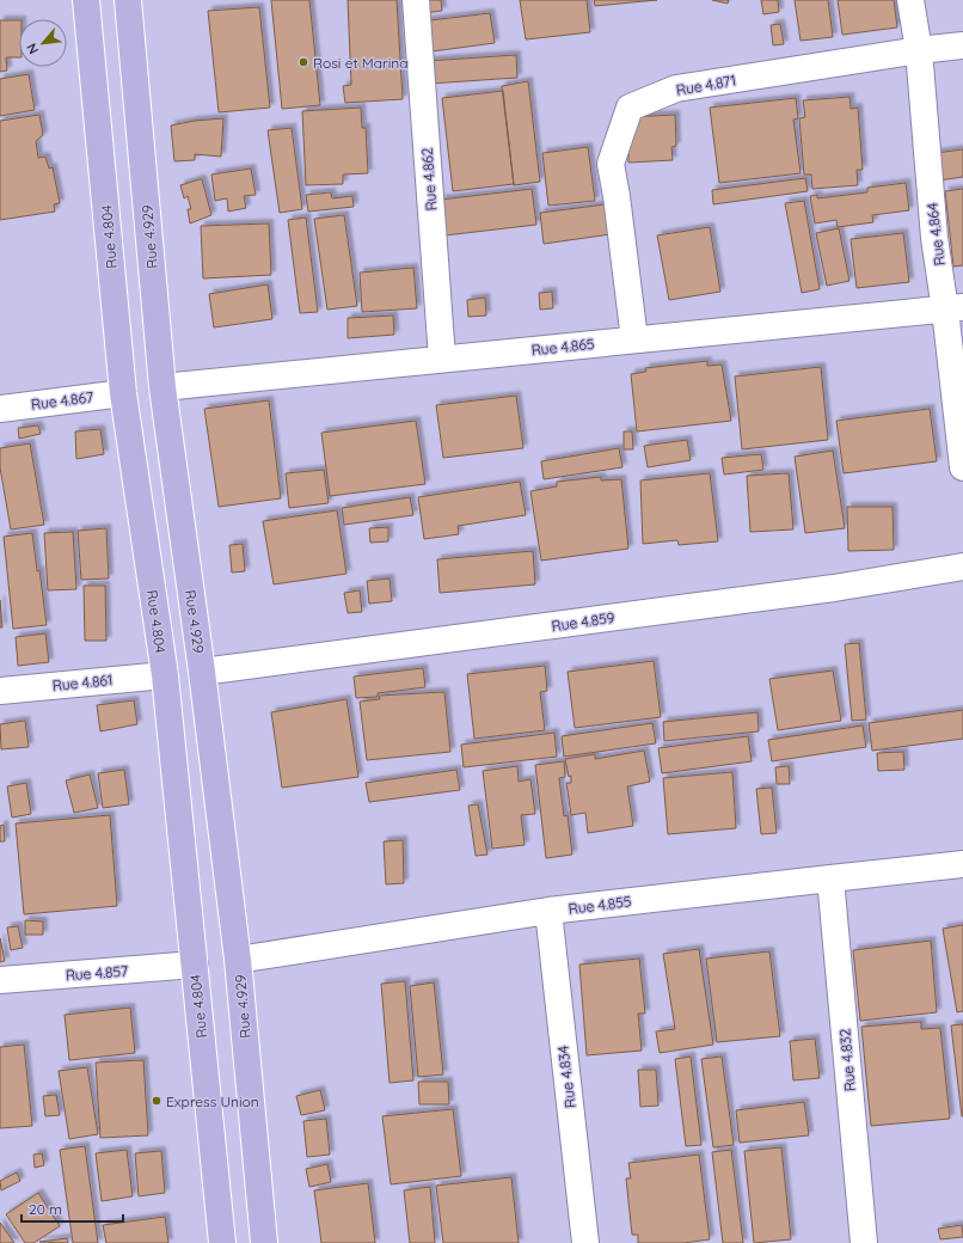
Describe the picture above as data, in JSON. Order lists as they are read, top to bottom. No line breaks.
{"streets":{"main road":["Rue 4.804","Rue 4.929"],"street":["Rue 4.871","Rue 4.862","Rue 4.864","Rue 4.865","Rue 4.867","Rue 4.859","Rue 4.861","Rue 4.855","Rue 4.857","Rue 4.832","Rue 4.834"]},"crossings":[["Rue 4.871","Rue 4.864"],["Rue 4.871","Rue 4.865"],["Rue 4.862","Rue 4.865"],["Rue 4.864","Rue 4.865"],["Rue 4.804","Rue 4.867"],["Rue 4.804","Rue 4.861"],["Rue 4.804","Rue 4.857"],["Rue 4.929","Rue 4.865"],["Rue 4.929","Rue 4.859"],["Rue 4.929","Rue 4.855"],["Rue 4.855","Rue 4.832"],["Rue 4.855","Rue 4.834"]],"places":["Rosi et Marina","Express Union"],"scale_bar":"20 m","north":"bottom left"}
